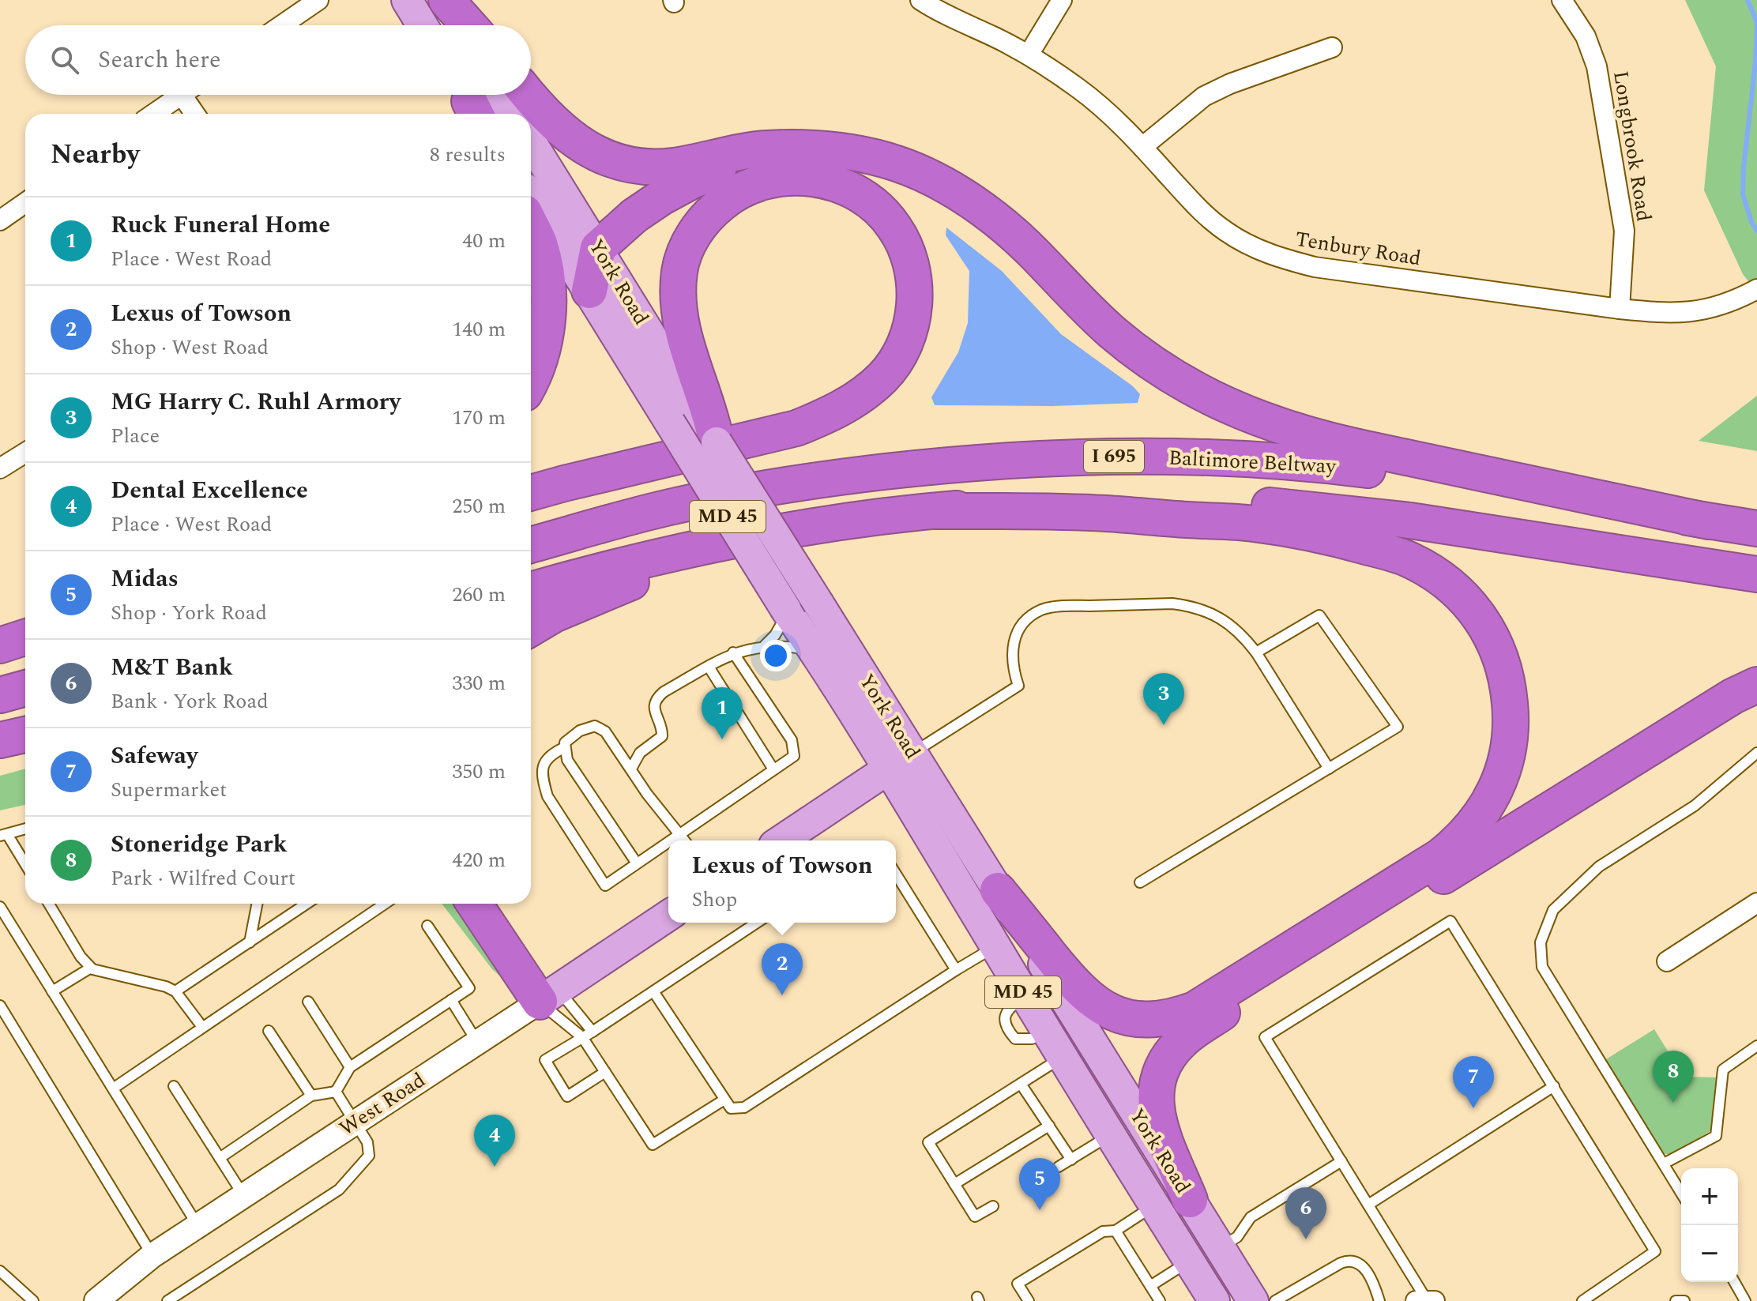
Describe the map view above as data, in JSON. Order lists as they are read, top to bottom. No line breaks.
{"streets":{"highway":["I 695","Baltimore Beltway"],"main road":["York Road","MD 45","West Road"],"street":["Longbrook Road","Tenbury Road"]},"crossings":[["Longbrook Road","Tenbury Road"]],"page":{"search":"Search here","heading":["Nearby","8 results"],"list":[{"mark":"1","name":"Ruck Funeral Home","note":"Place · West Road","value":"40 m"},{"mark":"2","name":"Lexus of Towson","note":"Shop · West Road","value":"140 m"},{"mark":"3","name":"MG Harry C. Ruhl Armory","note":"Place","value":"170 m"},{"mark":"4","name":"Dental Excellence","note":"Place · West Road","value":"250 m"},{"mark":"5","name":"Midas","note":"Shop · York Road","value":"260 m"},{"mark":"6","name":"M&T Bank","note":"Bank · York Road","value":"330 m"},{"mark":"7","name":"Safeway","note":"Supermarket","value":"350 m"},{"mark":"8","name":"Stoneridge Park","note":"Park · Wilfred Court","value":"420 m"}],"pins":["3","1","2","8","7","4","5","6"],"popup":["Lexus of Towson","Shop"],"map_buttons":["+","−"]}}
